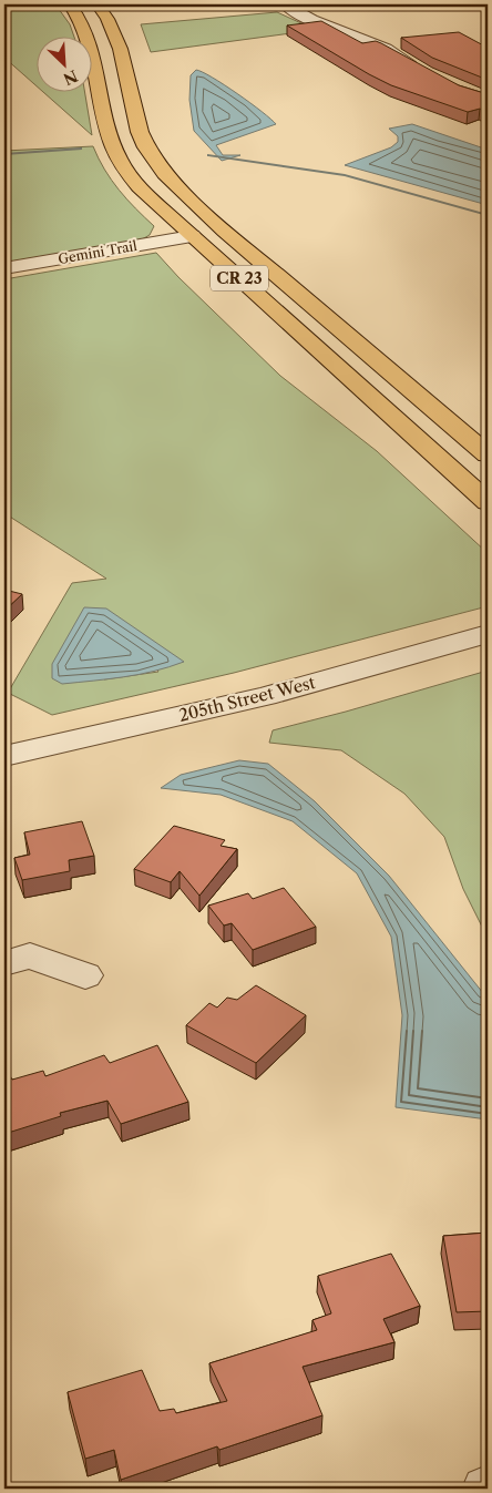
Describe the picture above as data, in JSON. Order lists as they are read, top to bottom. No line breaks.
{"streets":{"main road":["CR 23"],"street":["Gemini Trail","205th Street West"]},"crossings":[["Gemini Trail","CR 23"]],"north":"bottom right"}
